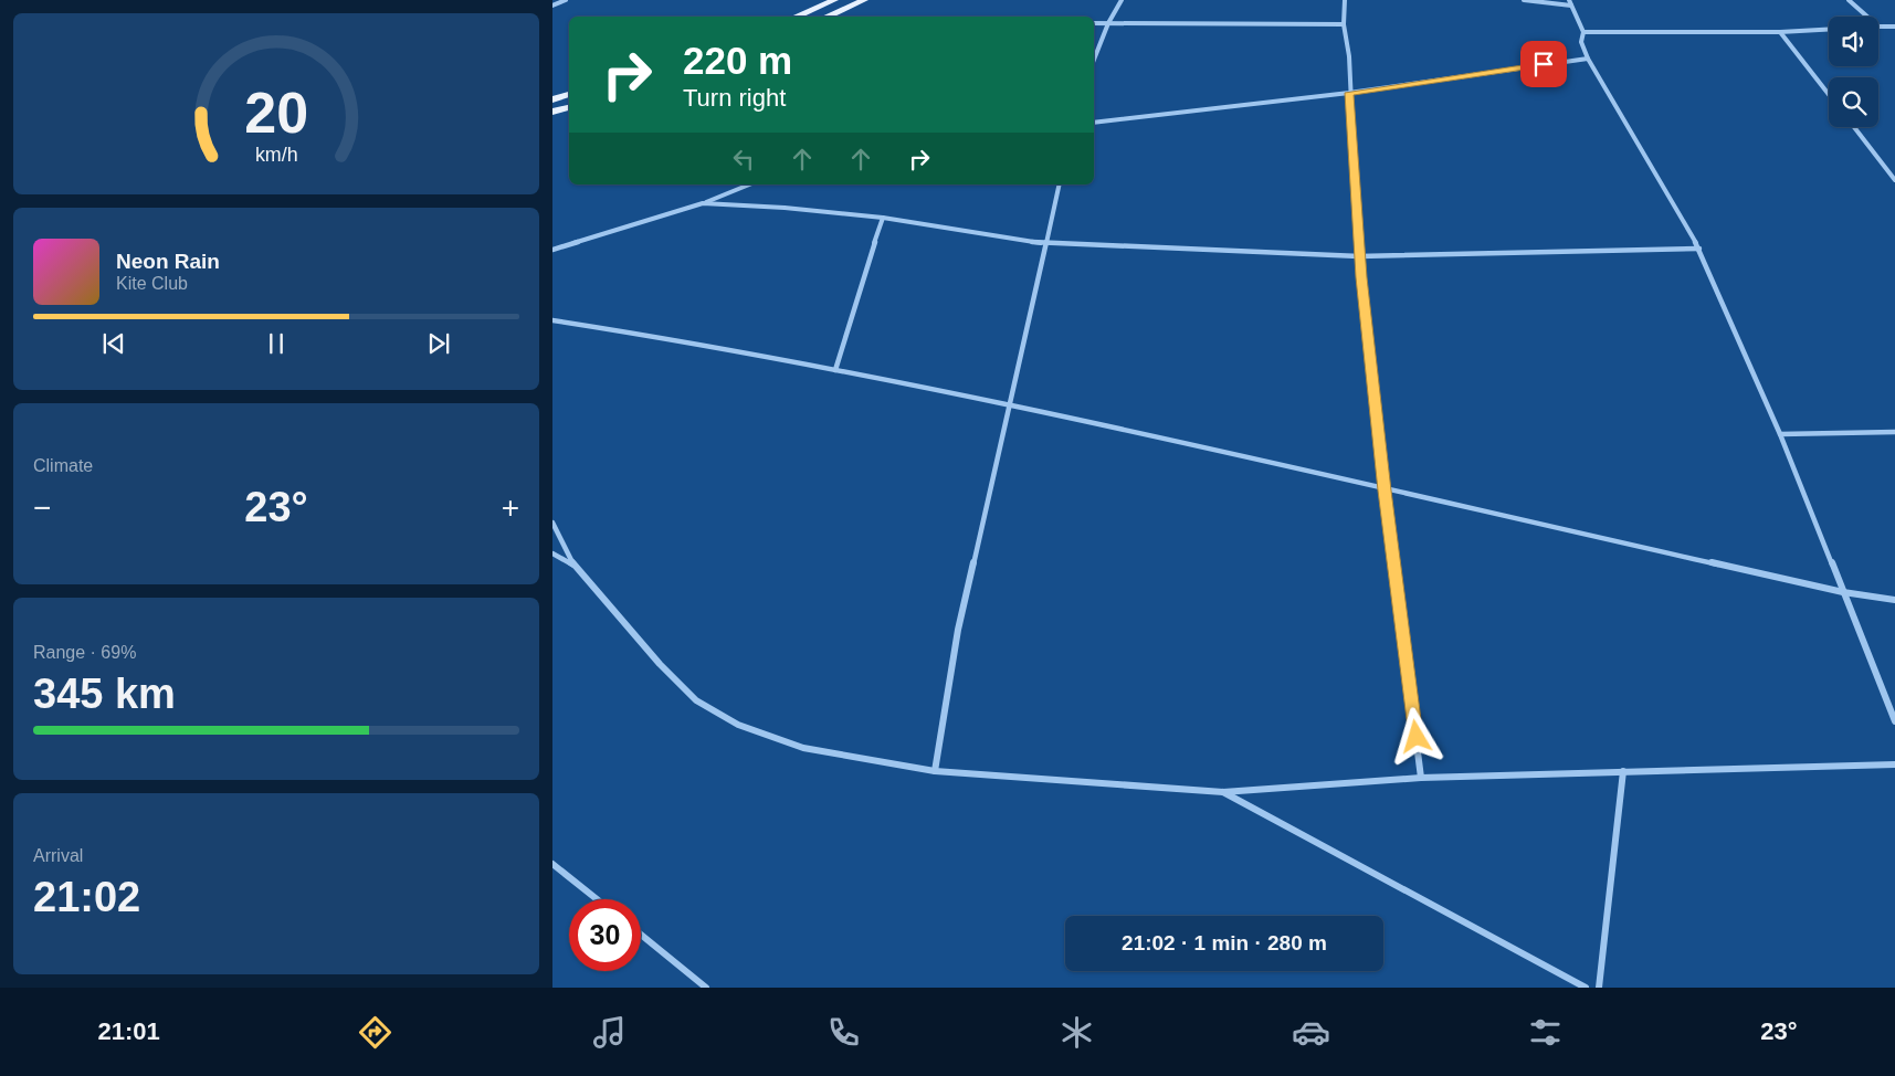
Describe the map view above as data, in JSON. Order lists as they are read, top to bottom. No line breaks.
{"page":{"turn":["220 m","Turn right"],"song":["Neon Rain","Kite Club"],"tile":["Climate",["Range · 69%","345 km"],["Arrival","21:02"]],"heat":["−","23°","+"],"limit":"30","trip":"21:02 · 1 min · 280 m","tabs":["21:01","23°"],"gauge":["20","km/h"]}}
